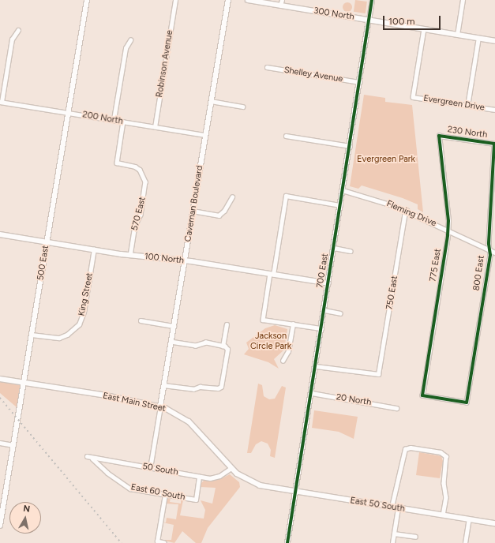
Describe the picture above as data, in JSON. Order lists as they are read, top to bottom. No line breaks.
{"streets":{"main road":["East Main Street","East 50 South"],"street":["300 North","Robinson Avenue","Shelley Avenue","Evergreen Drive","200 North","230 North","Caveman Boulevard","570 East","Fleming Drive","100 North","500 East","775 East","700 East","800 East","750 East","King Street","20 North","50 South","East 60 South"]},"crossings":[["300 North","Evergreen Drive"],["300 North","700 East"],["Robinson Avenue","200 North"],["Shelley Avenue","700 East"],["200 North","Caveman Boulevard"],["200 North","570 East"],["200 North","500 East"],["230 North","775 East"],["230 North","800 East"],["Caveman Boulevard","100 North"],["Caveman Boulevard","East Main Street"],["570 East","100 North"],["Fleming Drive","775 East"],["Fleming Drive","700 East"],["Fleming Drive","800 East"],["Fleming Drive","750 East"],["100 North","500 East"],["100 North","700 East"],["100 North","King Street"],["500 East","King Street"],["500 East","East Main Street"],["775 East","800 East"],["700 East","750 East"],["700 East","20 North"],["700 East","East 50 South"],["East Main Street","50 South"],["East Main Street","East 50 South"],["50 South","East 60 South"]],"parks":["Evergreen Park","Jackson Circle Park"],"scale_bar":"100 m","north":"top"}
